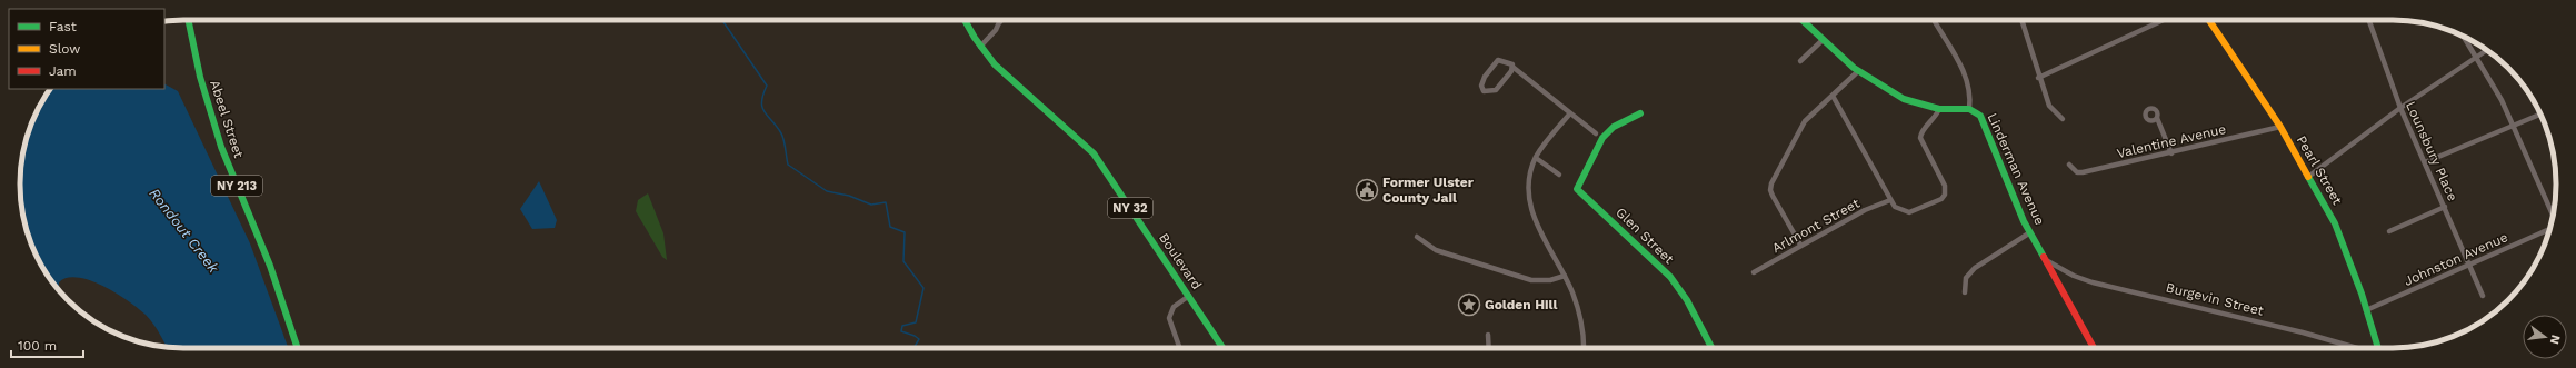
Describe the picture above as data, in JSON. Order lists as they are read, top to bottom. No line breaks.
{"streets":{"street":["Abeel Street","Valentine Avenue","Lounsbury Place","Linderman Avenue","Pearl Street","NY 213","NY 32","Arlmont Street","Glen Street","Johnston Avenue","Boulevard","Burgevin Street"]},"crossings":[["Valentine Avenue","Pearl Street"],["Lounsbury Place","Johnston Avenue"],["Linderman Avenue","Burgevin Street"],["Pearl Street","Johnston Avenue"],["NY 32","Boulevard"]],"water":["Rondout Creek"],"places":{"public building":["Former Ulster County Jail"],"place":["Golden Hill"]},"legend":["Fast","Slow","Jam"],"scale_bar":"100 m","north":"right"}
